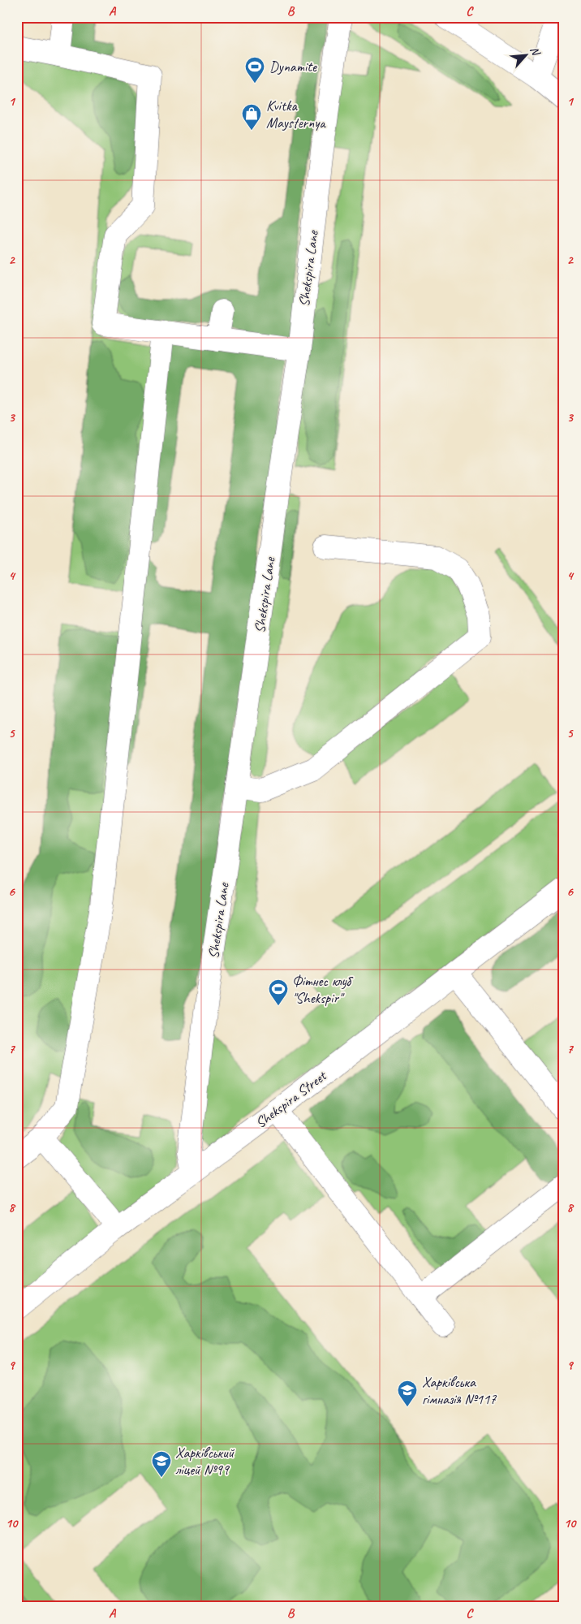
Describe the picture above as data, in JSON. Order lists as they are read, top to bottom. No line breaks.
{"streets":{"street":["Shekspira Lane","Shekspira Street"]},"crossings":[["Shekspira Lane","Shekspira Street"]],"places":{"sports":["Dynamite","Фітнес клуб \"Shekspir\""],"shop":["Kvitka Maysternya"],"school or university":["Харківська гімназія №117","Харківський ліцей №99"]},"north":"top right","grid":{"columns":["A","B","C"],"rows":["1","2","3","4","5","6","7","8","9","10"]}}
